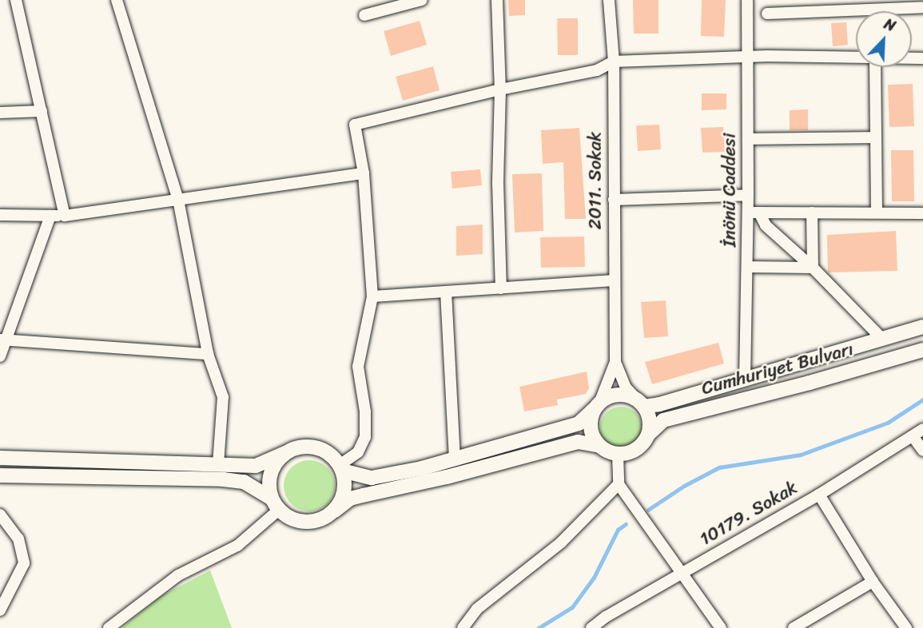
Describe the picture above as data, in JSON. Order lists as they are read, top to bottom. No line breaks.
{"streets":{"main road":["Cumhuriyet Bulvarı"],"street":["2011. Sokak","İnönü Caddesi","10179. Sokak"]},"north":"top right"}
